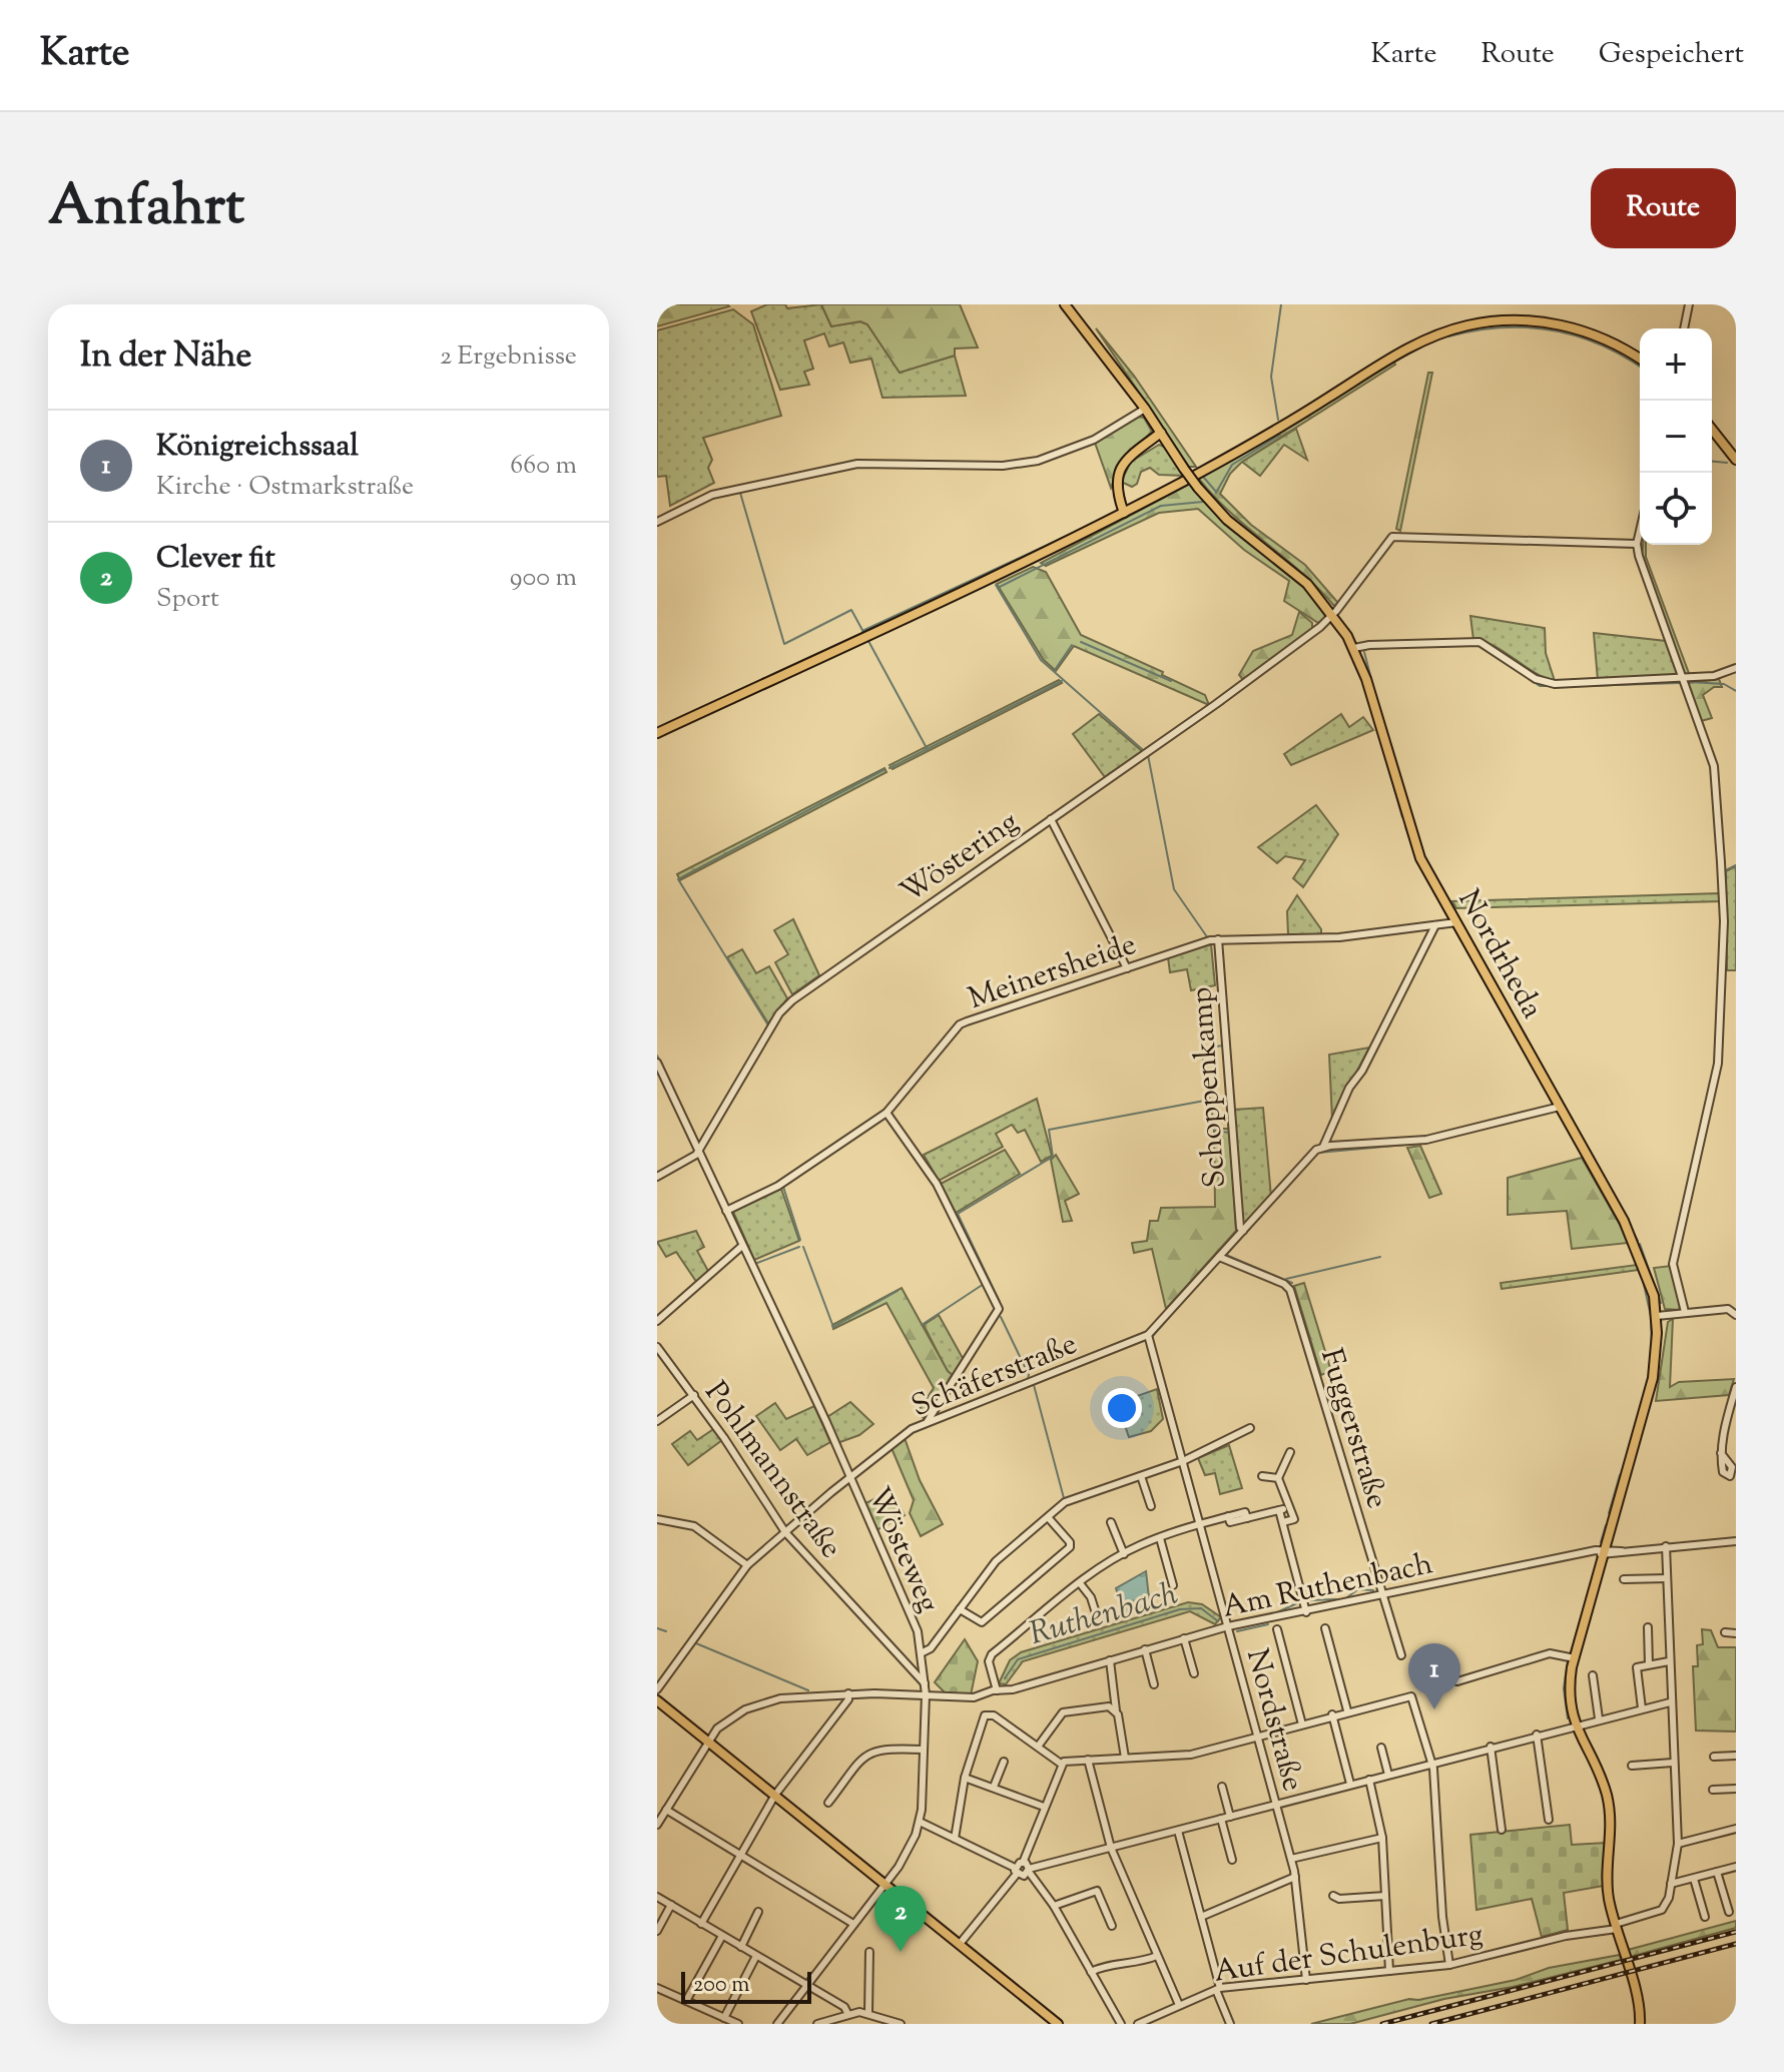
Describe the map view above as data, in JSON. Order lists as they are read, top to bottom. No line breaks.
{"streets":{"main road":["Nordrheda"],"street":["Wöstering","Meinersheide","Schoppenkamp","Schäferstraße","Fuggerstraße","Pohlmannstraße","Wösteweg","Am Ruthenbach","Nordstraße","Auf der Schulenburg"]},"crossings":[["Wöstering","Nordrheda"],["Wöstering","Wösteweg"],["Nordrheda","Meinersheide"],["Nordrheda","Am Ruthenbach"],["Nordrheda","Auf der Schulenburg"],["Meinersheide","Schoppenkamp"],["Meinersheide","Schäferstraße"],["Meinersheide","Wösteweg"],["Schoppenkamp","Schäferstraße"],["Schäferstraße","Fuggerstraße"],["Schäferstraße","Pohlmannstraße"],["Schäferstraße","Wösteweg"],["Schäferstraße","Nordstraße"],["Fuggerstraße","Am Ruthenbach"],["Pohlmannstraße","Wösteweg"],["Wösteweg","Am Ruthenbach"],["Am Ruthenbach","Nordstraße"],["Nordstraße","Auf der Schulenburg"]],"water":["Ruthenbach"],"scale_bar":"200 m","page":{"header":"Karte","nav":["Karte","Route","Gespeichert"],"title":"Anfahrt","buttons":"Route","heading":["In der Nähe","2 Ergebnisse"],"map_buttons":["+","−"],"list":[{"mark":"1","name":"Königreichssaal","note":"Kirche · Ostmarkstraße","value":"660 m"},{"mark":"2","name":"Clever fit","note":"Sport","value":"900 m"}],"pins":["1","2"],"scale":"200 m"}}
